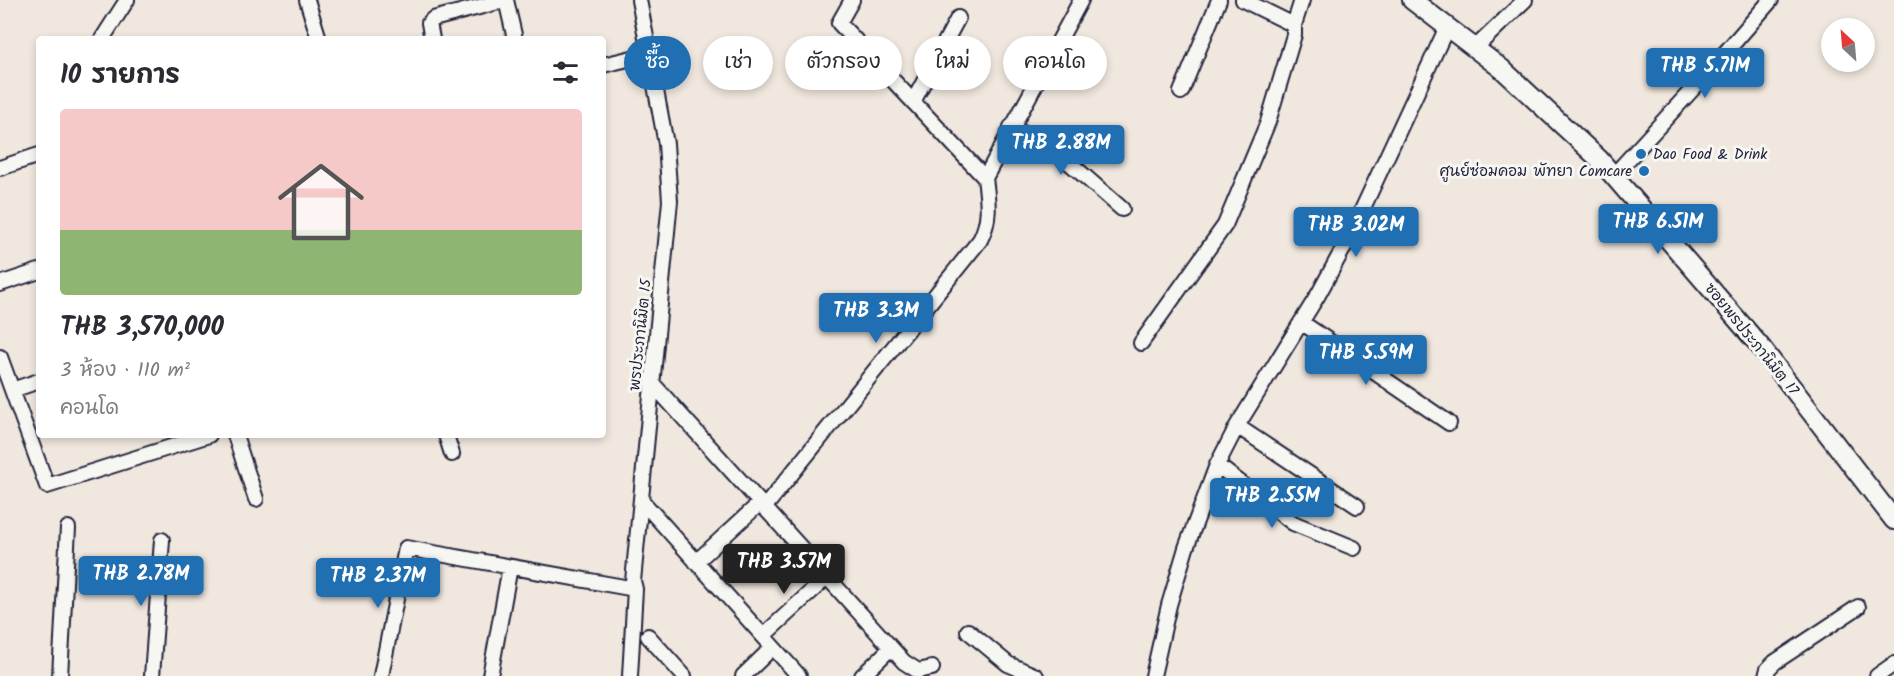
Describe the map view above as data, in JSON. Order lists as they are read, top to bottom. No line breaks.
{"streets":{"street":["พรประภานิมิต 15","ซอยพรประภานิมิต 17"]},"places":["Dao Food & Drink","ศูนย์ซ่อมคอม พัทยา Comcare"],"north":"top left","page":{"chip":["ซื้อ","เช่า","ตัวกรอง","ใหม่","คอนโด"],"heading":"10 รายการ","price":["THB 5.71M","THB 2.88M","THB 6.51M","THB 3.02M","THB 3.3M","THB 5.59M","THB 2.55M","THB 3.57M","THB 2.78M","THB 2.37M"],"list":[{"name":"THB 3,570,000","note":"3 ห้อง · 110 m² · คอนโด"}]}}
